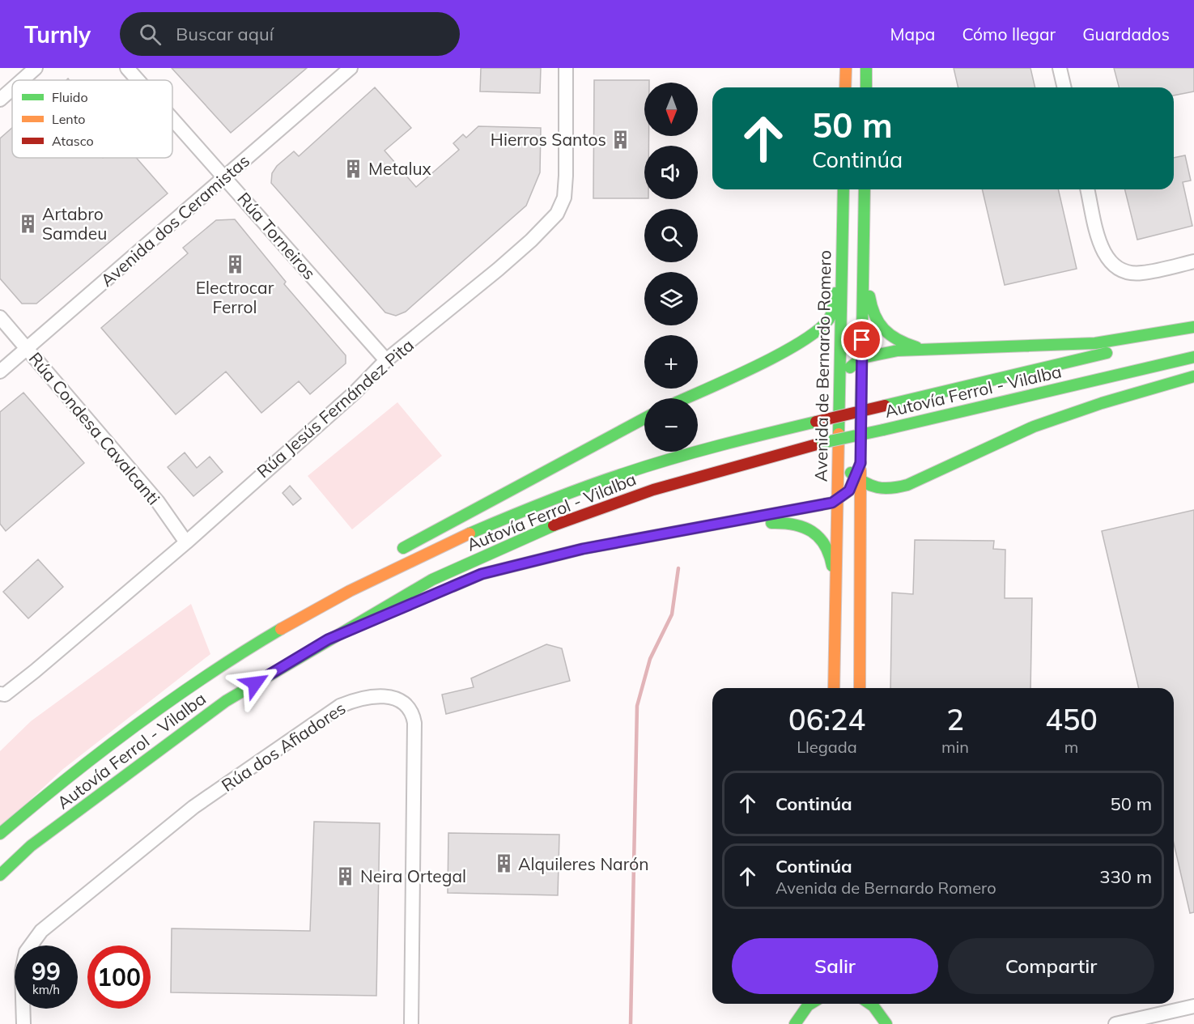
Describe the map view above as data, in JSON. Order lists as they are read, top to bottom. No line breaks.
{"streets":{"highway":["Avenida de Bernardo Romero","Autovía Ferrol - Vilalba"],"street":["Avenida dos Ceramistas","Rúa Torneiros","Rúa Jesús Fernández Pita","Rúa Condesa Cavalcanti","Rúa dos Afiadores"]},"crossings":[["Avenida dos Ceramistas","Rúa Torneiros"],["Avenida dos Ceramistas","Rúa Condesa Cavalcanti"],["Rúa Torneiros","Rúa Jesús Fernández Pita"],["Rúa Jesús Fernández Pita","Rúa Condesa Cavalcanti"]],"places":{"building":["Hierros Santos","Metalux","Artabro Samdeu","Electrocar Ferrol","Alquileres Narón","Neira Ortegal"]},"legend":["Fluido","Lento","Atasco"],"north":"bottom","page":{"header":"Turnly","search":"Buscar aquí","nav":["Mapa","Cómo llegar","Guardados"],"map_buttons":["+","−"],"turn":["50 m","Continúa"],"eta":["06:24","Llegada","2","min","450","m"],"list":[{"name":"Continúa","value":"50 m"},{"name":"Continúa","note":"Avenida de Bernardo Romero","value":"330 m"}],"buttons":["Salir","Compartir"],"speed":"99 km/h","limit":"100"}}
